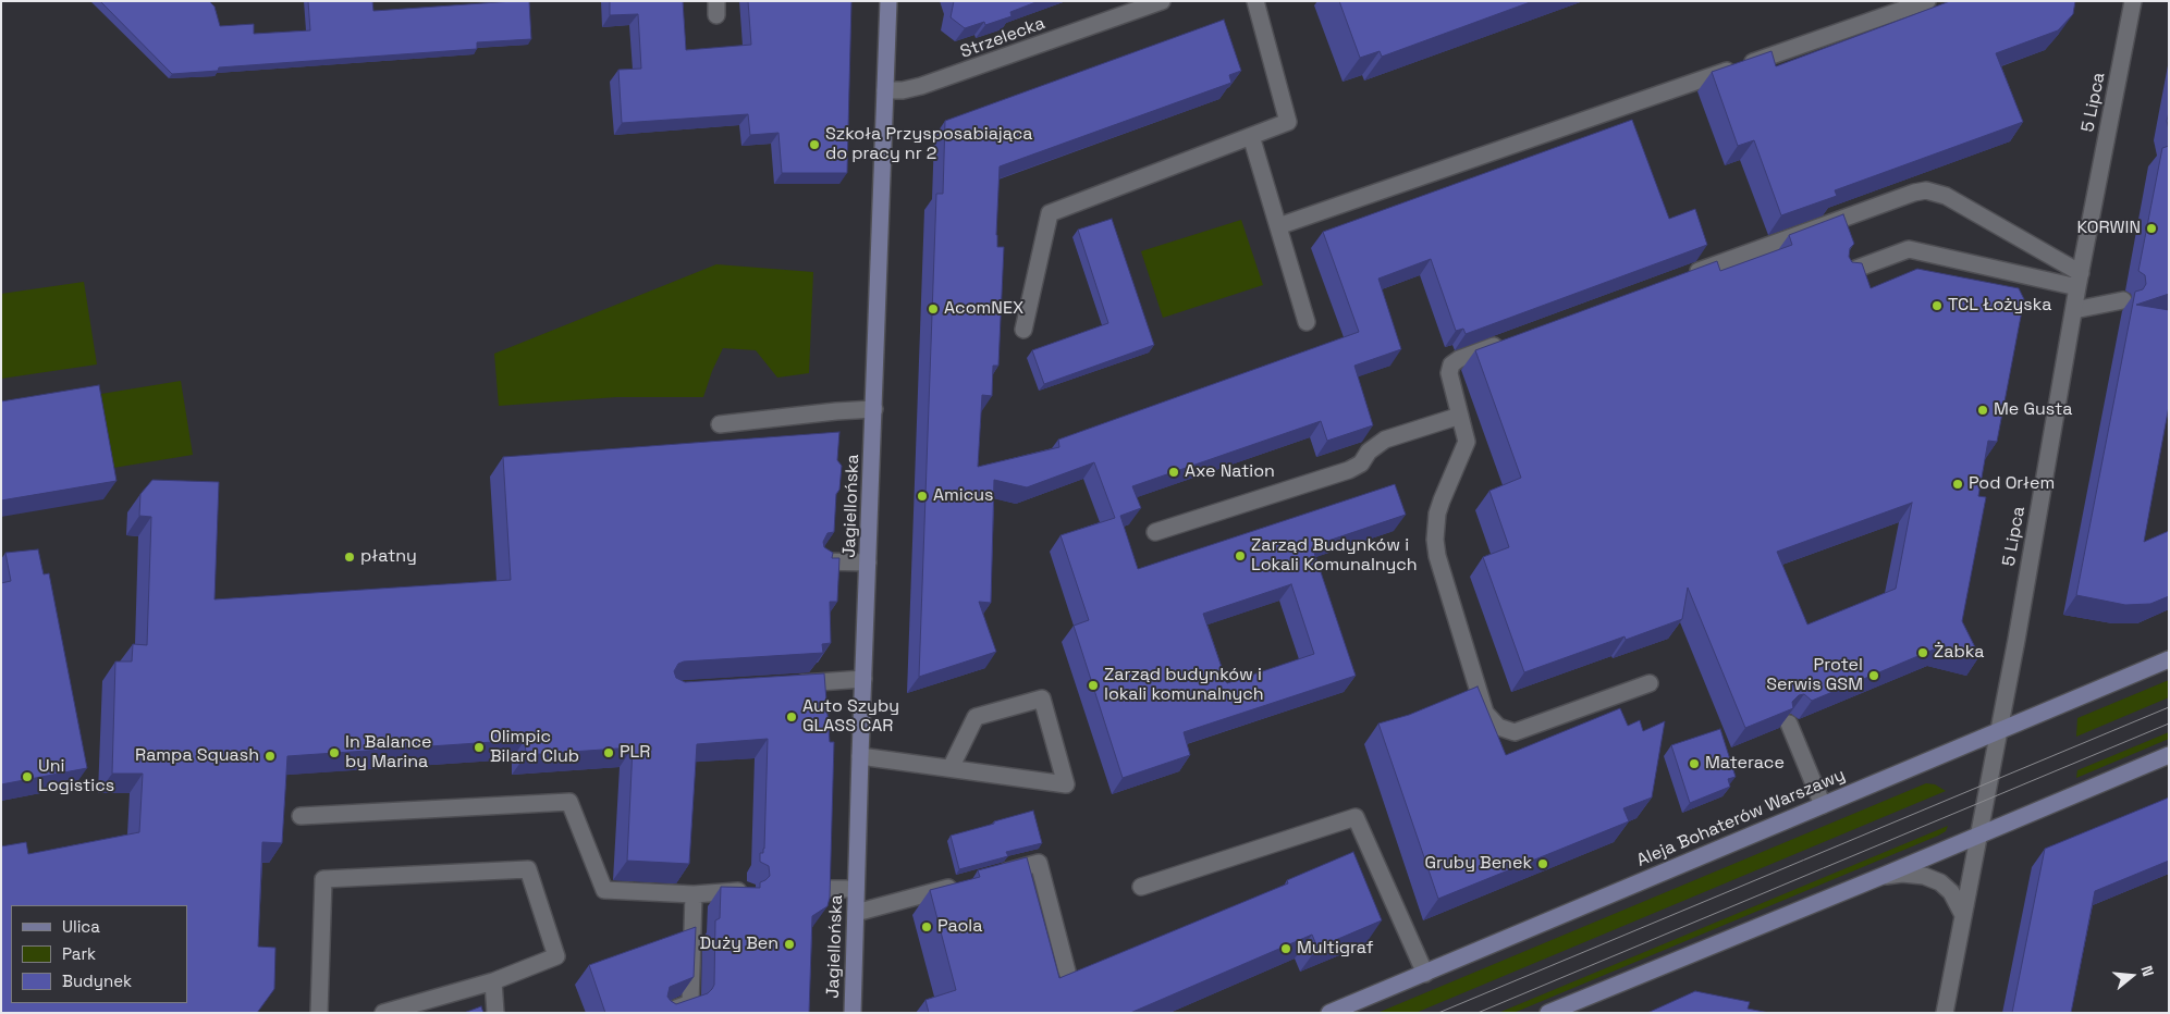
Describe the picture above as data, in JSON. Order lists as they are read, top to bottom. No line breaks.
{"streets":{"street":["Strzelecka","5 Lipca","Jagiellońska","Aleja Bohaterów Warszawy"]},"crossings":[["Strzelecka","Jagiellońska"],["5 Lipca","Aleja Bohaterów Warszawy"]],"places":["Szkoła Przysposabiająca do pracy nr 2","KORWIN","TCL Łożyska","AcomNEX","Me Gusta","Axe Nation","Pod Orłem","Amicus","Zarząd Budynków i Lokali Komunalnych","płatny","Żabka","Protel Serwis GSM","Zarząd budynków i lokali komunalnych","Auto Szyby GLASS CAR","Olimpic Bilard Club","In Balance by Marina","PLR","Rampa Squash","Materace","Uni Logistics","Gruby Benek","Paola","Duży Ben","Multigraf"],"legend":["Ulica","Park","Budynek"],"north":"right"}
